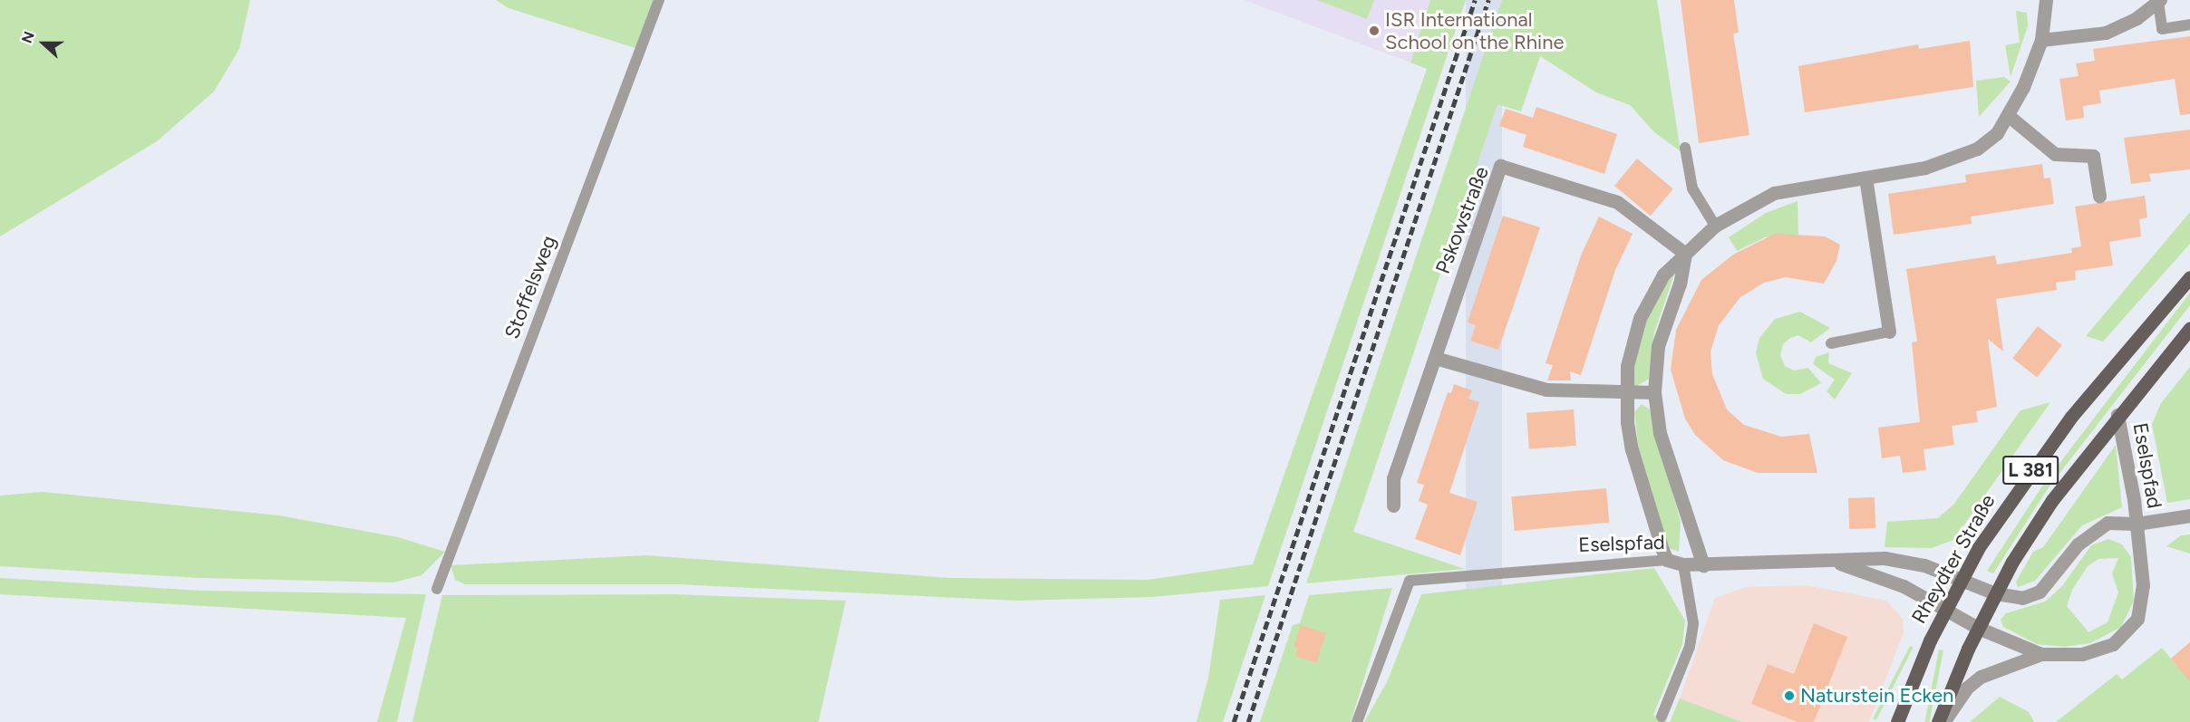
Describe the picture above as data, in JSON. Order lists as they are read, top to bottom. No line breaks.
{"streets":{"main road":["L 381","Rheydter Straße"],"street":["Pskowstraße","Eselspfad"],"lane":["Stoffelsweg"]},"crossings":[["Eselspfad","L 381"],["Eselspfad","Rheydter Straße"]],"places":["ISR International School on the Rhine","Naturstein Ecken"],"north":"left"}
